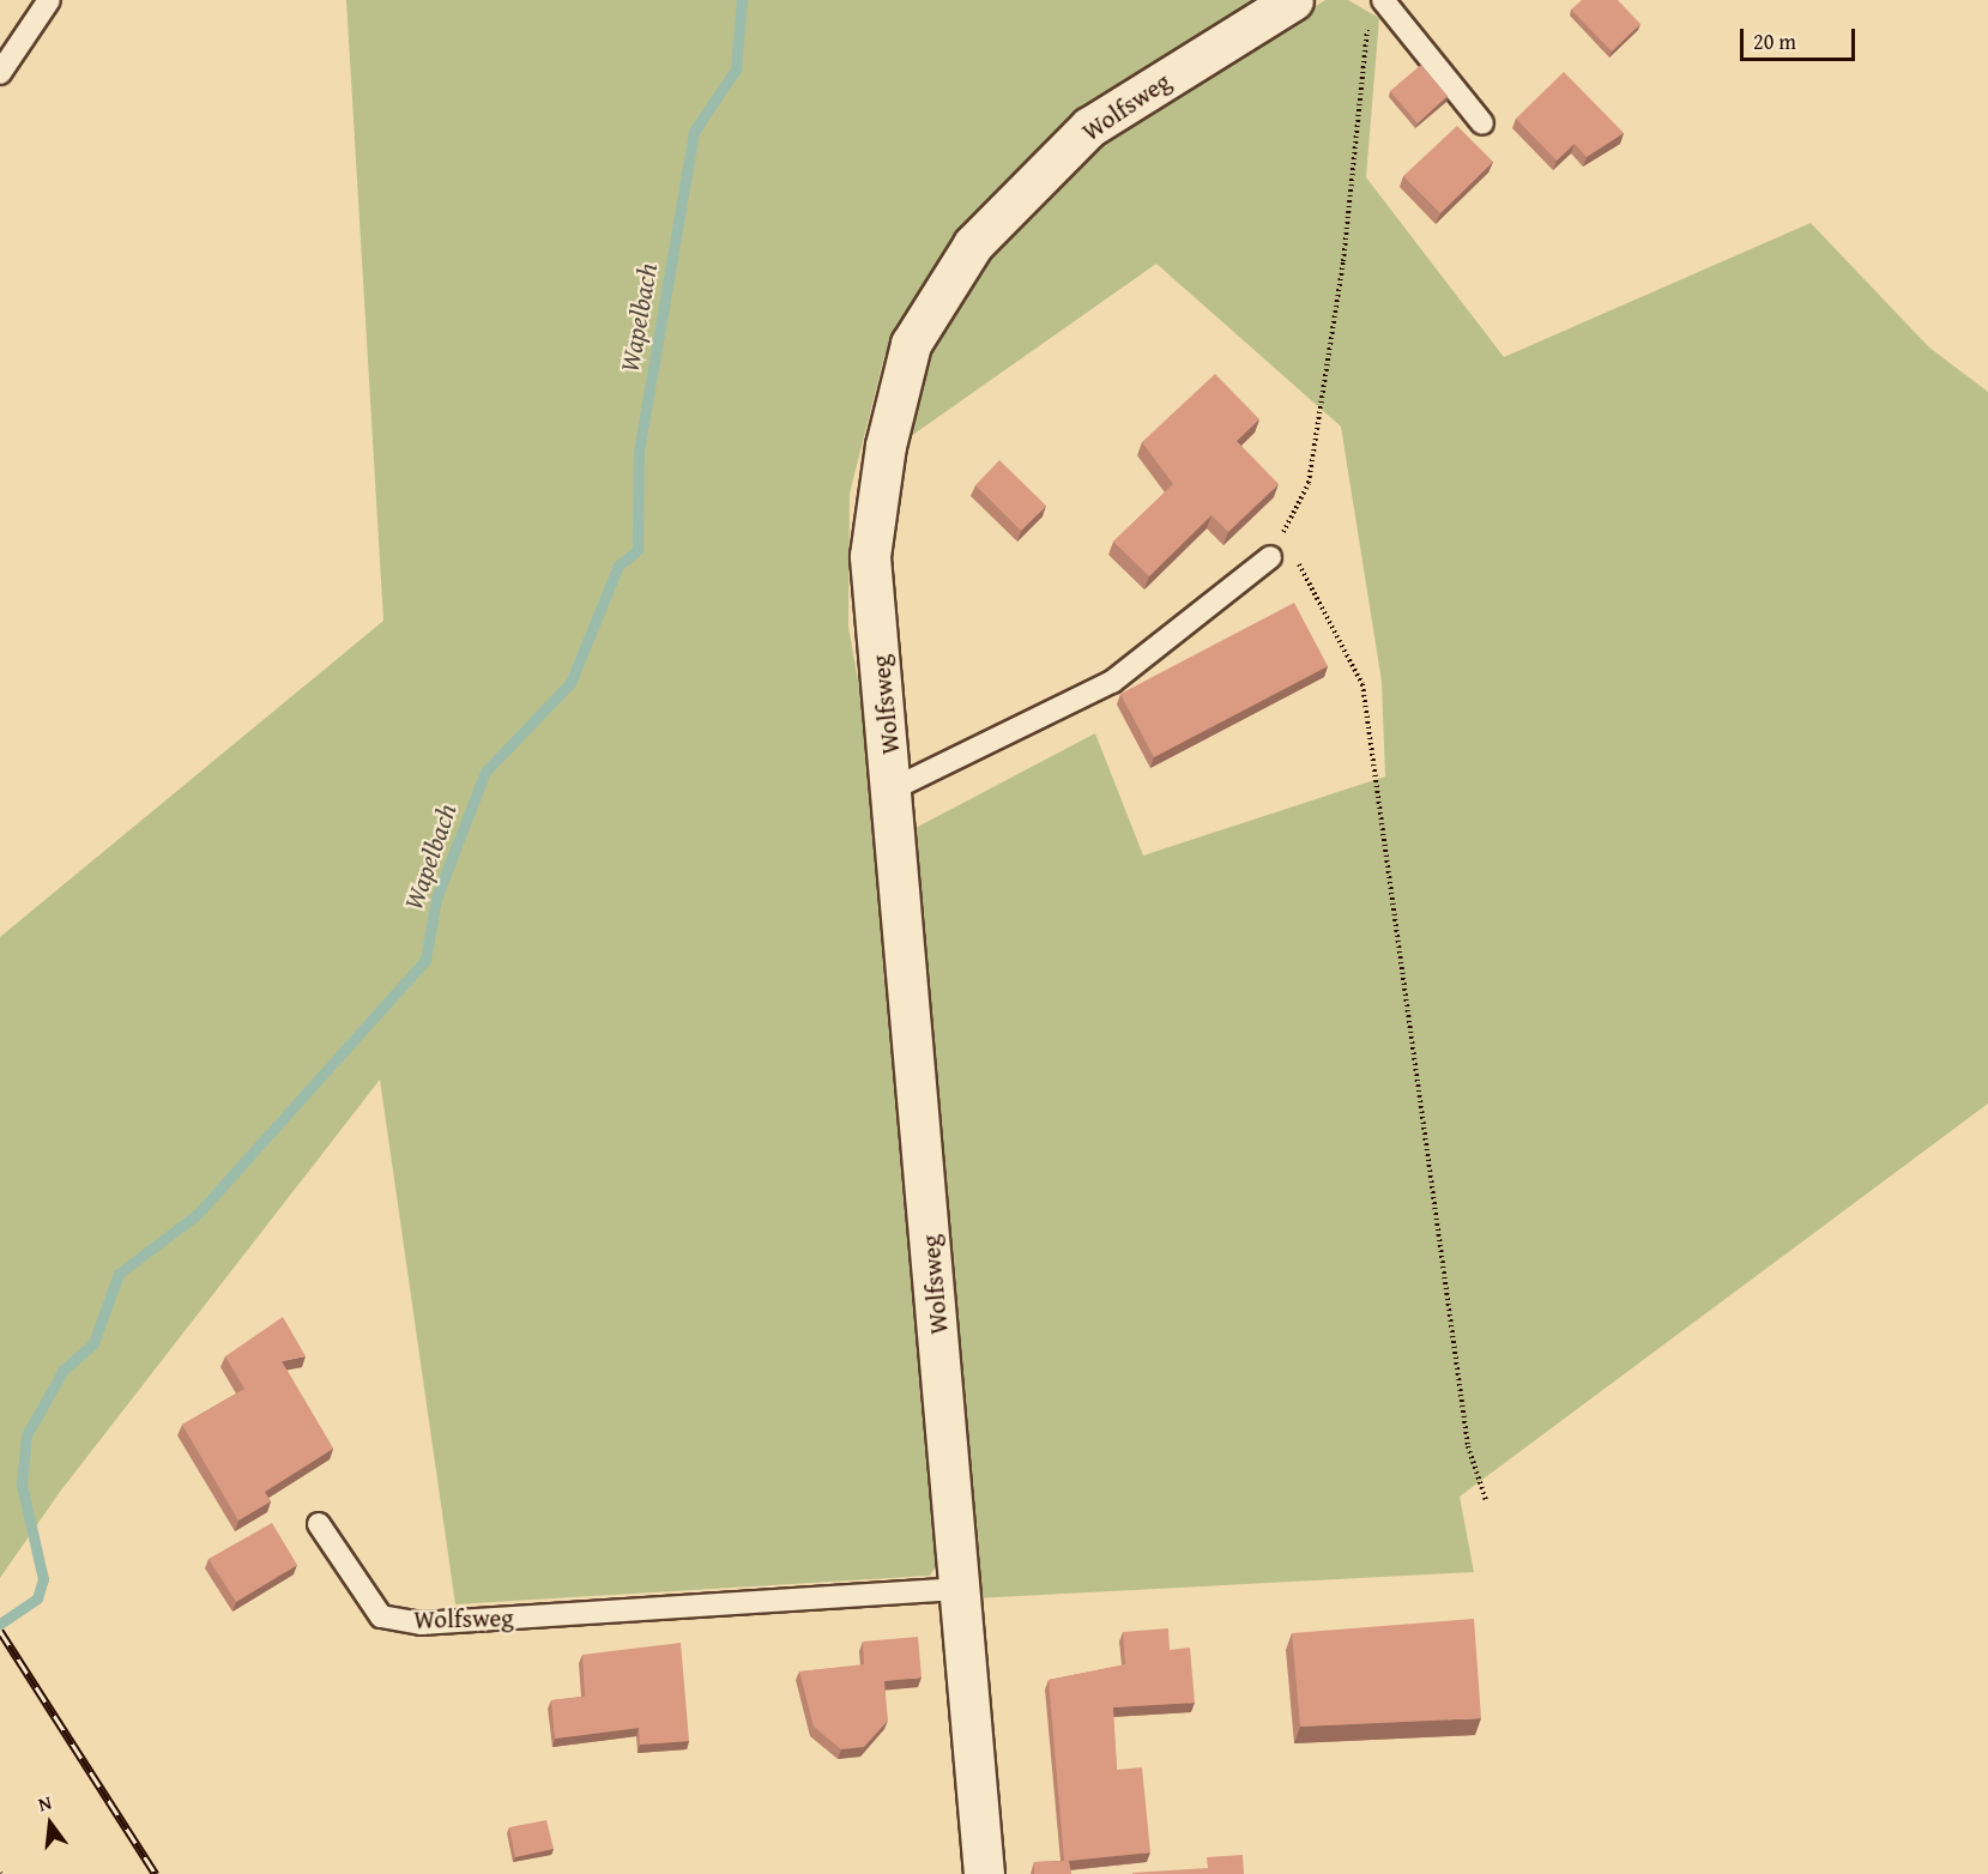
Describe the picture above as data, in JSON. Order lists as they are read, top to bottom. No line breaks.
{"streets":{"street":["Wolfsweg"]},"water":["Wapelbach"],"scale_bar":"20 m","north":"top"}
